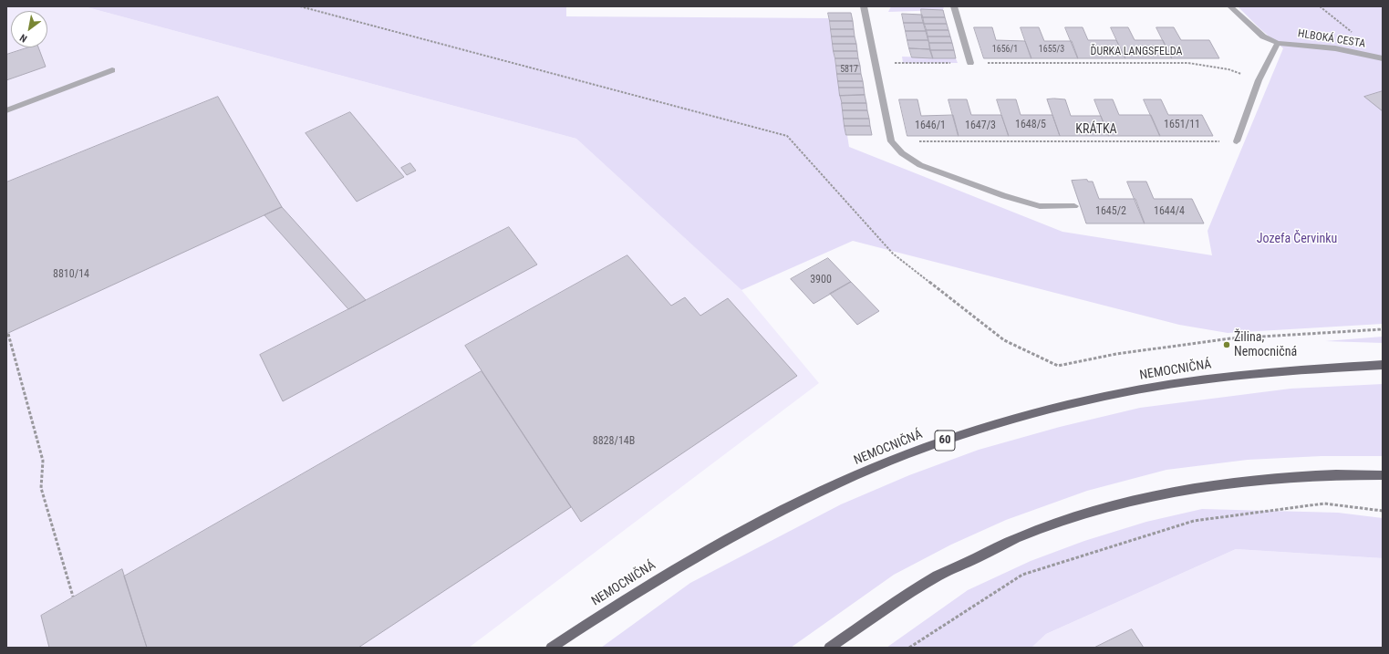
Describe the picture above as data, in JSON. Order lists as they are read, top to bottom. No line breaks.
{"streets":{"main road":["NEMOCNIČNÁ","60"],"street":["HLBOKÁ CESTA"],"path":["ĎURKA LANGSFELDA","KRÁTKA"]},"parks":["Jozefa Červinku"],"places":["Žilina, Nemocničná"],"house_numbers":["1656/1","1655/3","5817","1648/5","1651/11","1646/1","1647/3","1645/2","1644/4","8810/14","3900","8828/14B"],"north":"bottom left"}
